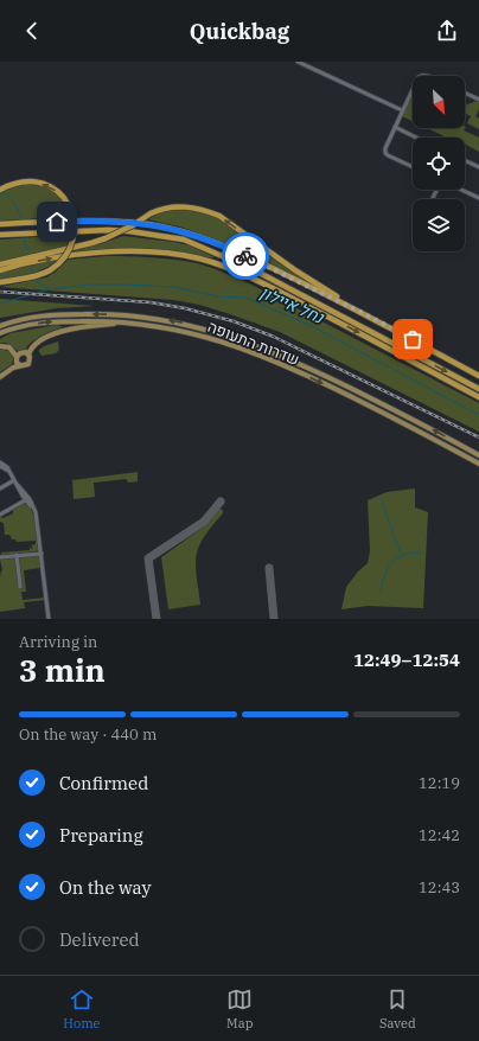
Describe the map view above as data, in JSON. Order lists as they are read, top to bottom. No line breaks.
{"streets":{"main road":["שדרות התעופה"]},"water":["נחל איילון"],"north":"bottom right","page":{"header":"Quickbag","heading":["3 min","Arriving in","12:49–12:54"],"bar":"On the way · 440 m","list":[["Confirmed","12:19"],["Preparing","12:42"],["On the way","12:43"],"Delivered"],"tabs":["Home","Map","Saved"]}}
